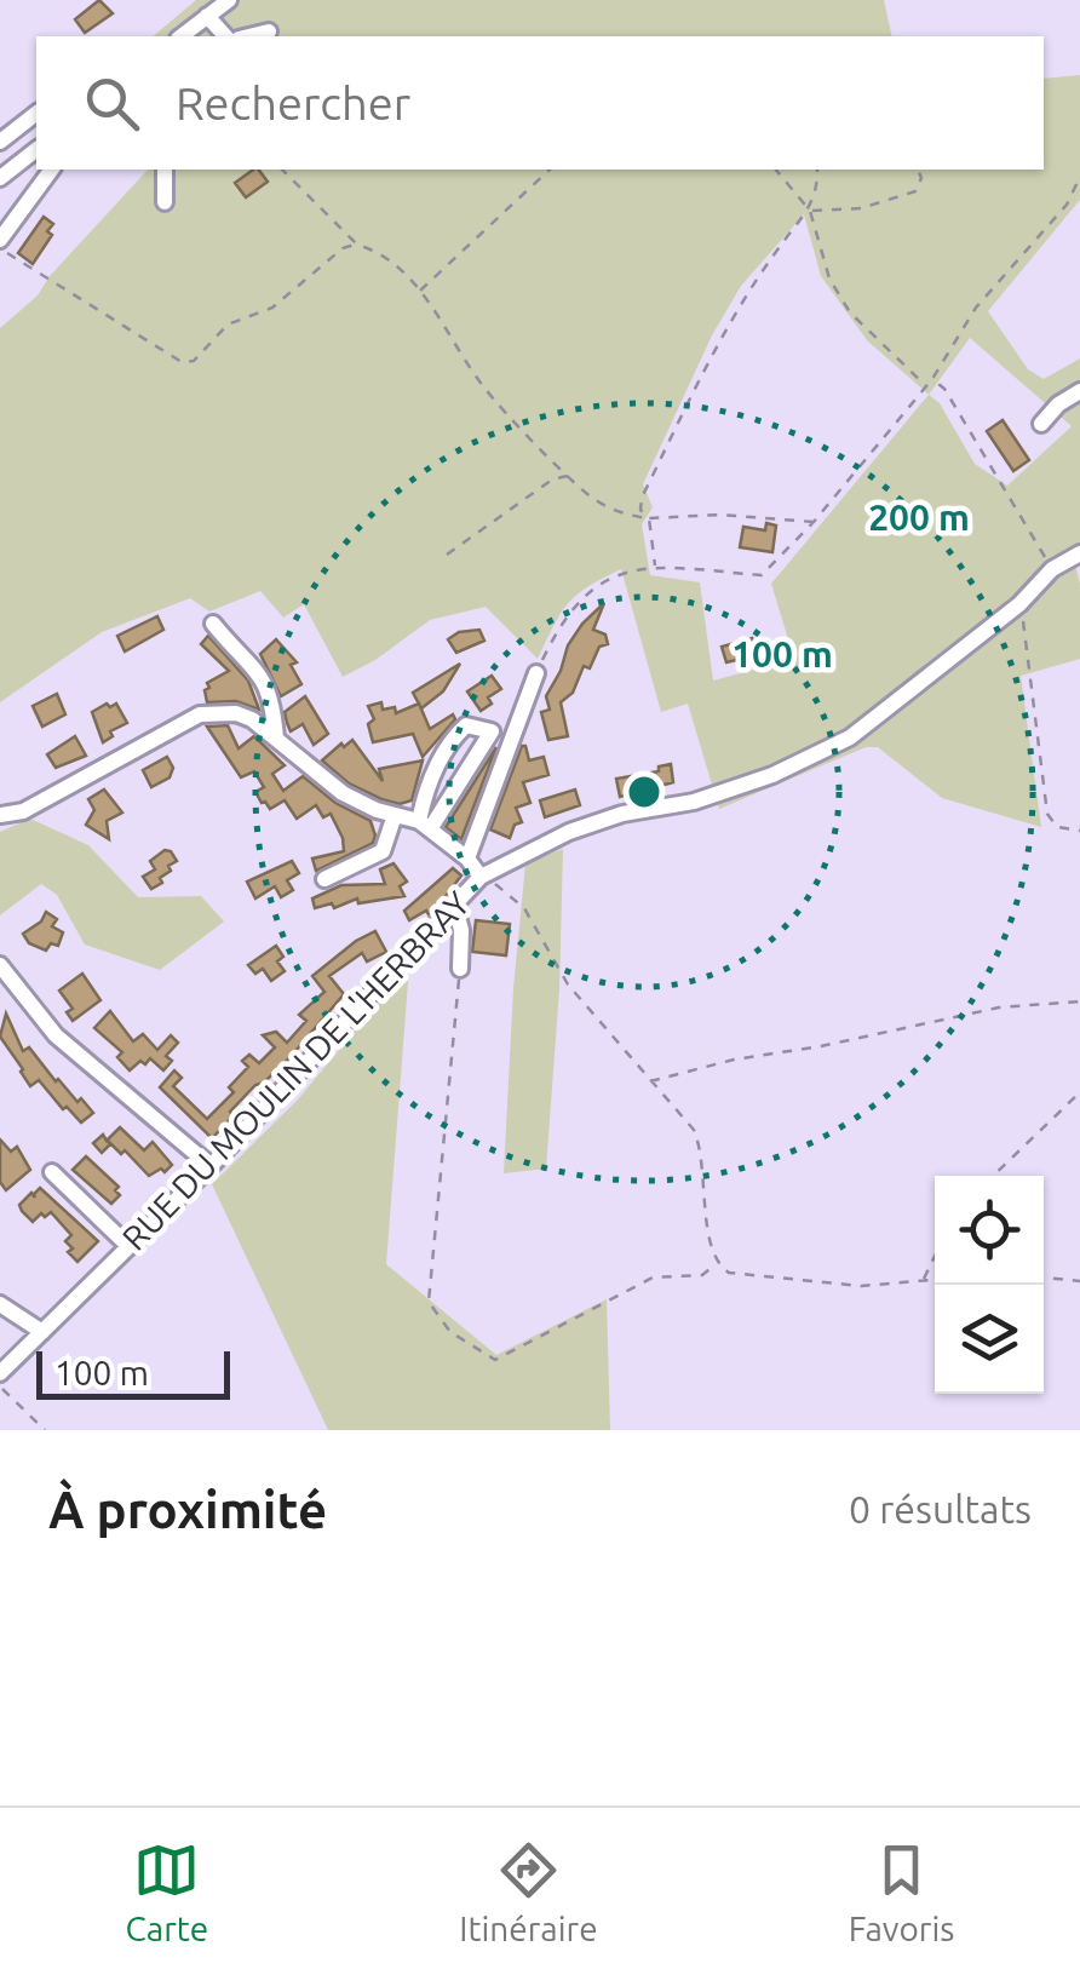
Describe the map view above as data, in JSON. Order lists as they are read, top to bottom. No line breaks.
{"streets":{"street":["RUE DU MOULIN DE L'HERBRAY"]},"scale_bar":"100 m","page":{"search":"Rechercher","scale":"100 m","heading":["À proximité","0 résultats"],"nav":["Carte","Itinéraire","Favoris"]},"rings":["200 m","100 m"]}
